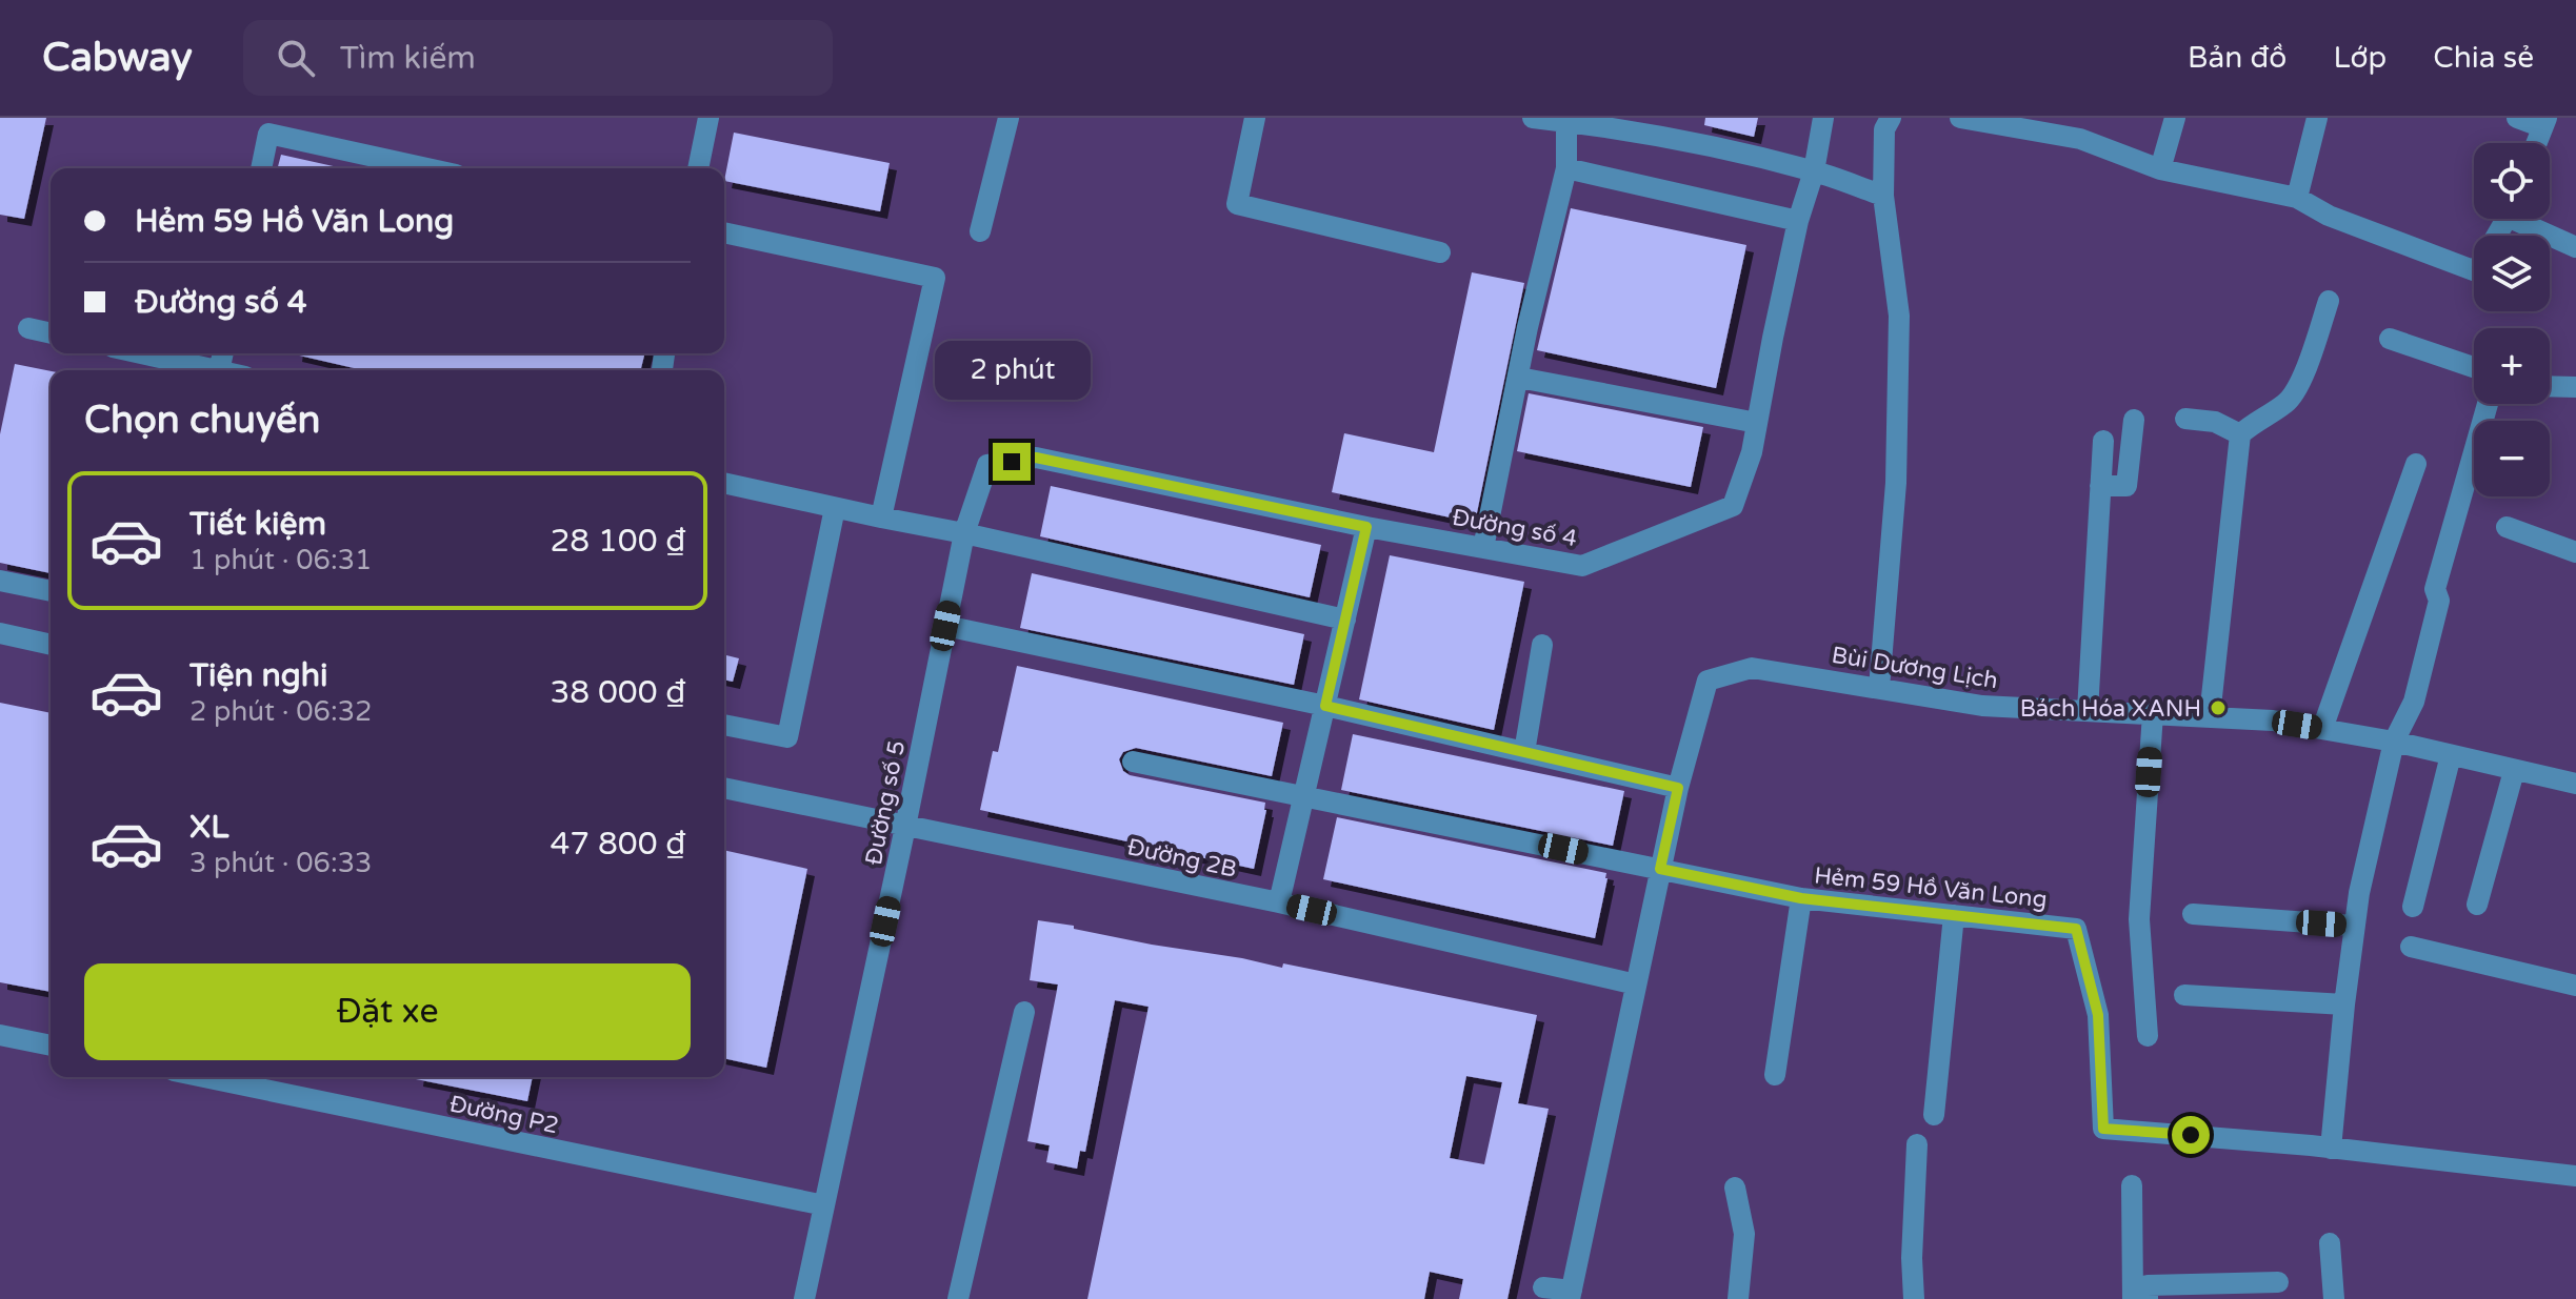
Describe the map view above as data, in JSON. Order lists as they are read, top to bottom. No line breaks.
{"streets":{"street":["Đường số 4","Bùi Dương Lịch","Đường số 5","Đường 2B","Hẻm 59 Hồ Văn Long","Đường P2"]},"crossings":[["Đường số 4","Đường số 5"],["Đường số 5","Đường 2B"],["Đường số 5","Đường P2"]],"places":["Bách Hóa XANH"],"page":{"header":"Cabway","search":"Tìm kiếm","nav":["Bản đồ","Lớp","Chia sẻ"],"map_buttons":["+","−"],"banner":["Hẻm 59 Hồ Văn Long","Đường số 4"],"bubble":"2 phút","heading":"Chọn chuyến","list":[{"name":"Tiết kiệm","note":"1 phút · 06:31","value":"28 100 ₫"},{"name":"Tiện nghi","note":"2 phút · 06:32","value":"38 000 ₫"},{"name":"XL","note":"3 phút · 06:33","value":"47 800 ₫"}],"buttons":"Đặt xe"}}
